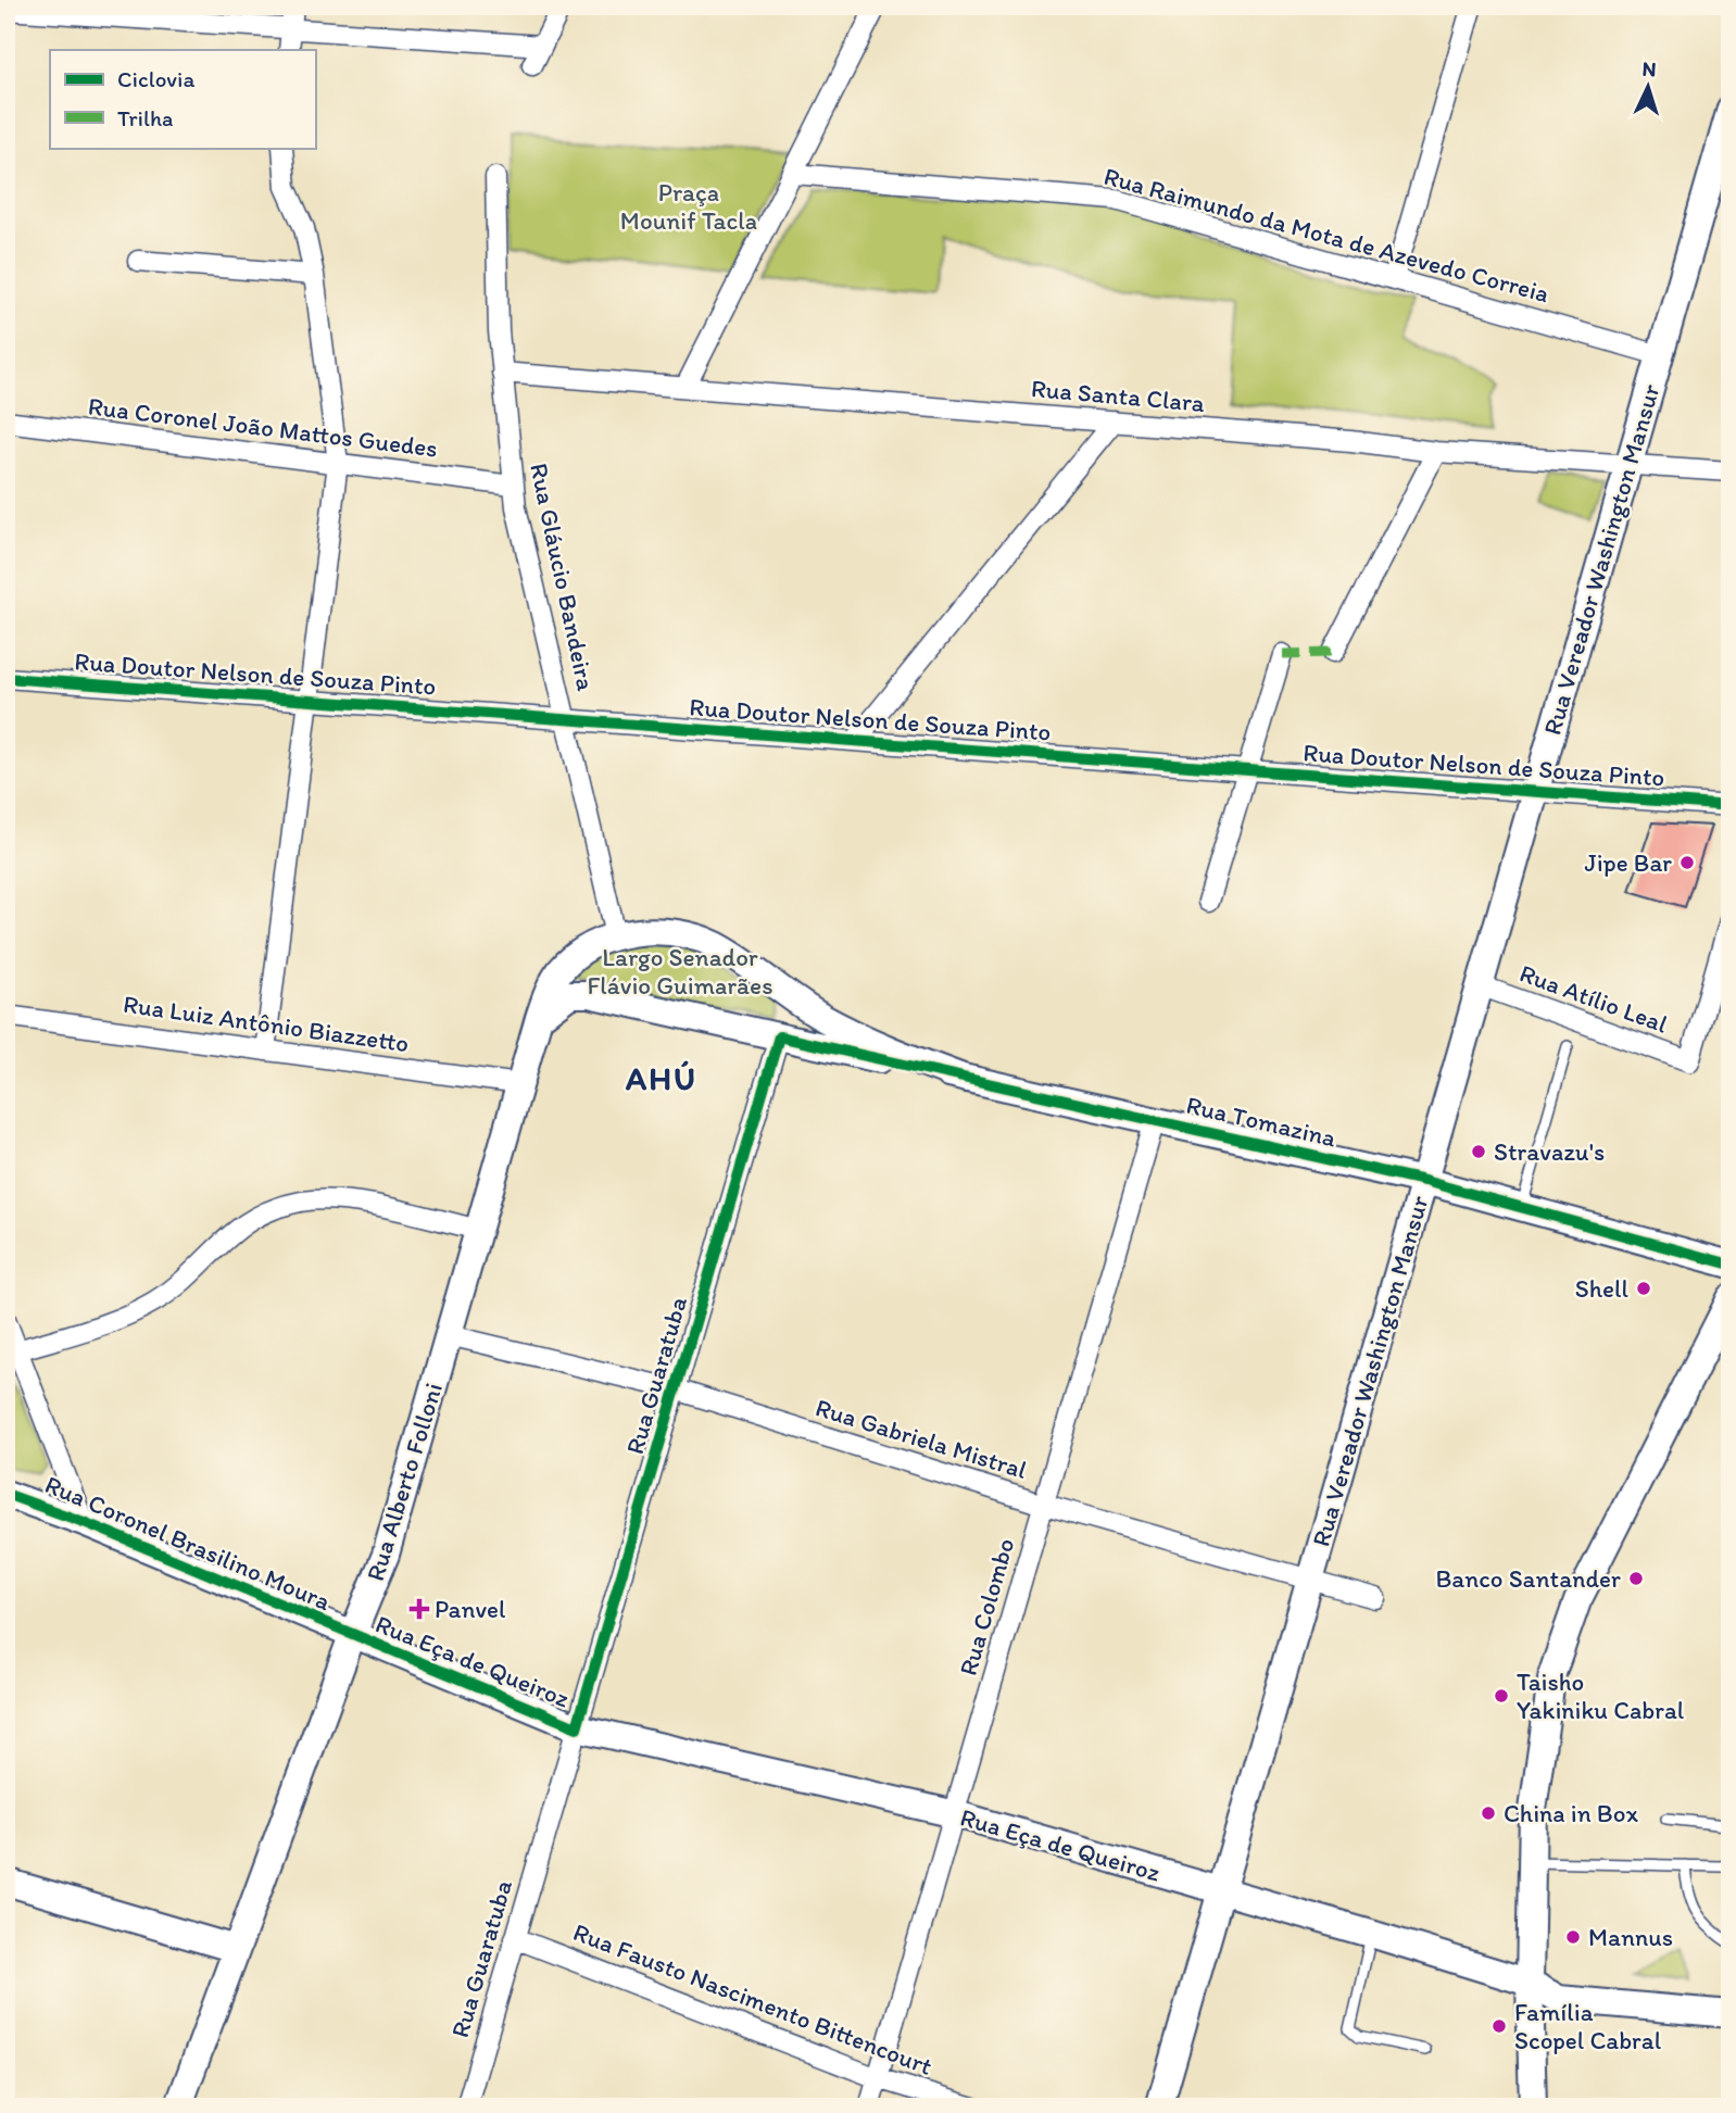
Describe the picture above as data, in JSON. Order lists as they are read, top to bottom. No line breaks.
{"streets":{"main road":["Rua Vereador Washington Mansur","Rua Tomazina","Rua Alberto Folloni","Rua Coronel Brasilino Moura","Rua Eça de Queiroz"],"street":["Rua Raimundo da Mota de Azevedo Correia","Rua Santa Clara","Rua Coronel João Mattos Guedes","Rua Gláucio Bandeira","Rua Doutor Nelson de Souza Pinto","Rua Atílio Leal","Rua Luiz Antônio Biazzetto","Rua Guaratuba","Rua Gabriela Mistral","Rua Colombo","Rua Fausto Nascimento Bittencourt"]},"crossings":[["Rua Raimundo da Mota de Azevedo Correia","Rua Vereador Washington Mansur"],["Rua Santa Clara","Rua Vereador Washington Mansur"],["Rua Santa Clara","Rua Gláucio Bandeira"],["Rua Coronel João Mattos Guedes","Rua Gláucio Bandeira"],["Rua Vereador Washington Mansur","Rua Doutor Nelson de Souza Pinto"],["Rua Vereador Washington Mansur","Rua Atílio Leal"],["Rua Vereador Washington Mansur","Rua Tomazina"],["Rua Vereador Washington Mansur","Rua Gabriela Mistral"],["Rua Vereador Washington Mansur","Rua Eça de Queiroz"],["Rua Gláucio Bandeira","Rua Doutor Nelson de Souza Pinto"],["Rua Gláucio Bandeira","Rua Tomazina"],["Rua Luiz Antônio Biazzetto","Rua Alberto Folloni"],["Rua Tomazina","Rua Guaratuba"],["Rua Tomazina","Rua Alberto Folloni"],["Rua Tomazina","Rua Colombo"],["Rua Guaratuba","Rua Gabriela Mistral"],["Rua Guaratuba","Rua Eça de Queiroz"],["Rua Guaratuba","Rua Fausto Nascimento Bittencourt"],["Rua Gabriela Mistral","Rua Alberto Folloni"],["Rua Gabriela Mistral","Rua Colombo"],["Rua Alberto Folloni","Rua Coronel Brasilino Moura"],["Rua Alberto Folloni","Rua Eça de Queiroz"],["Rua Coronel Brasilino Moura","Rua Eça de Queiroz"],["Rua Colombo","Rua Eça de Queiroz"],["Rua Colombo","Rua Fausto Nascimento Bittencourt"]],"districts":["AHÚ"],"parks":["Praça Mounif Tacla","Largo Senador Flávio Guimarães"],"places":{"other":["Jipe Bar","Stravazu's","Shell","Banco Santander","Taisho Yakiniku Cabral","China in Box","Mannus","Família Scopel Cabral"],"health":["Panvel"]},"legend":["Ciclovia","Trilha"],"north":"top"}
